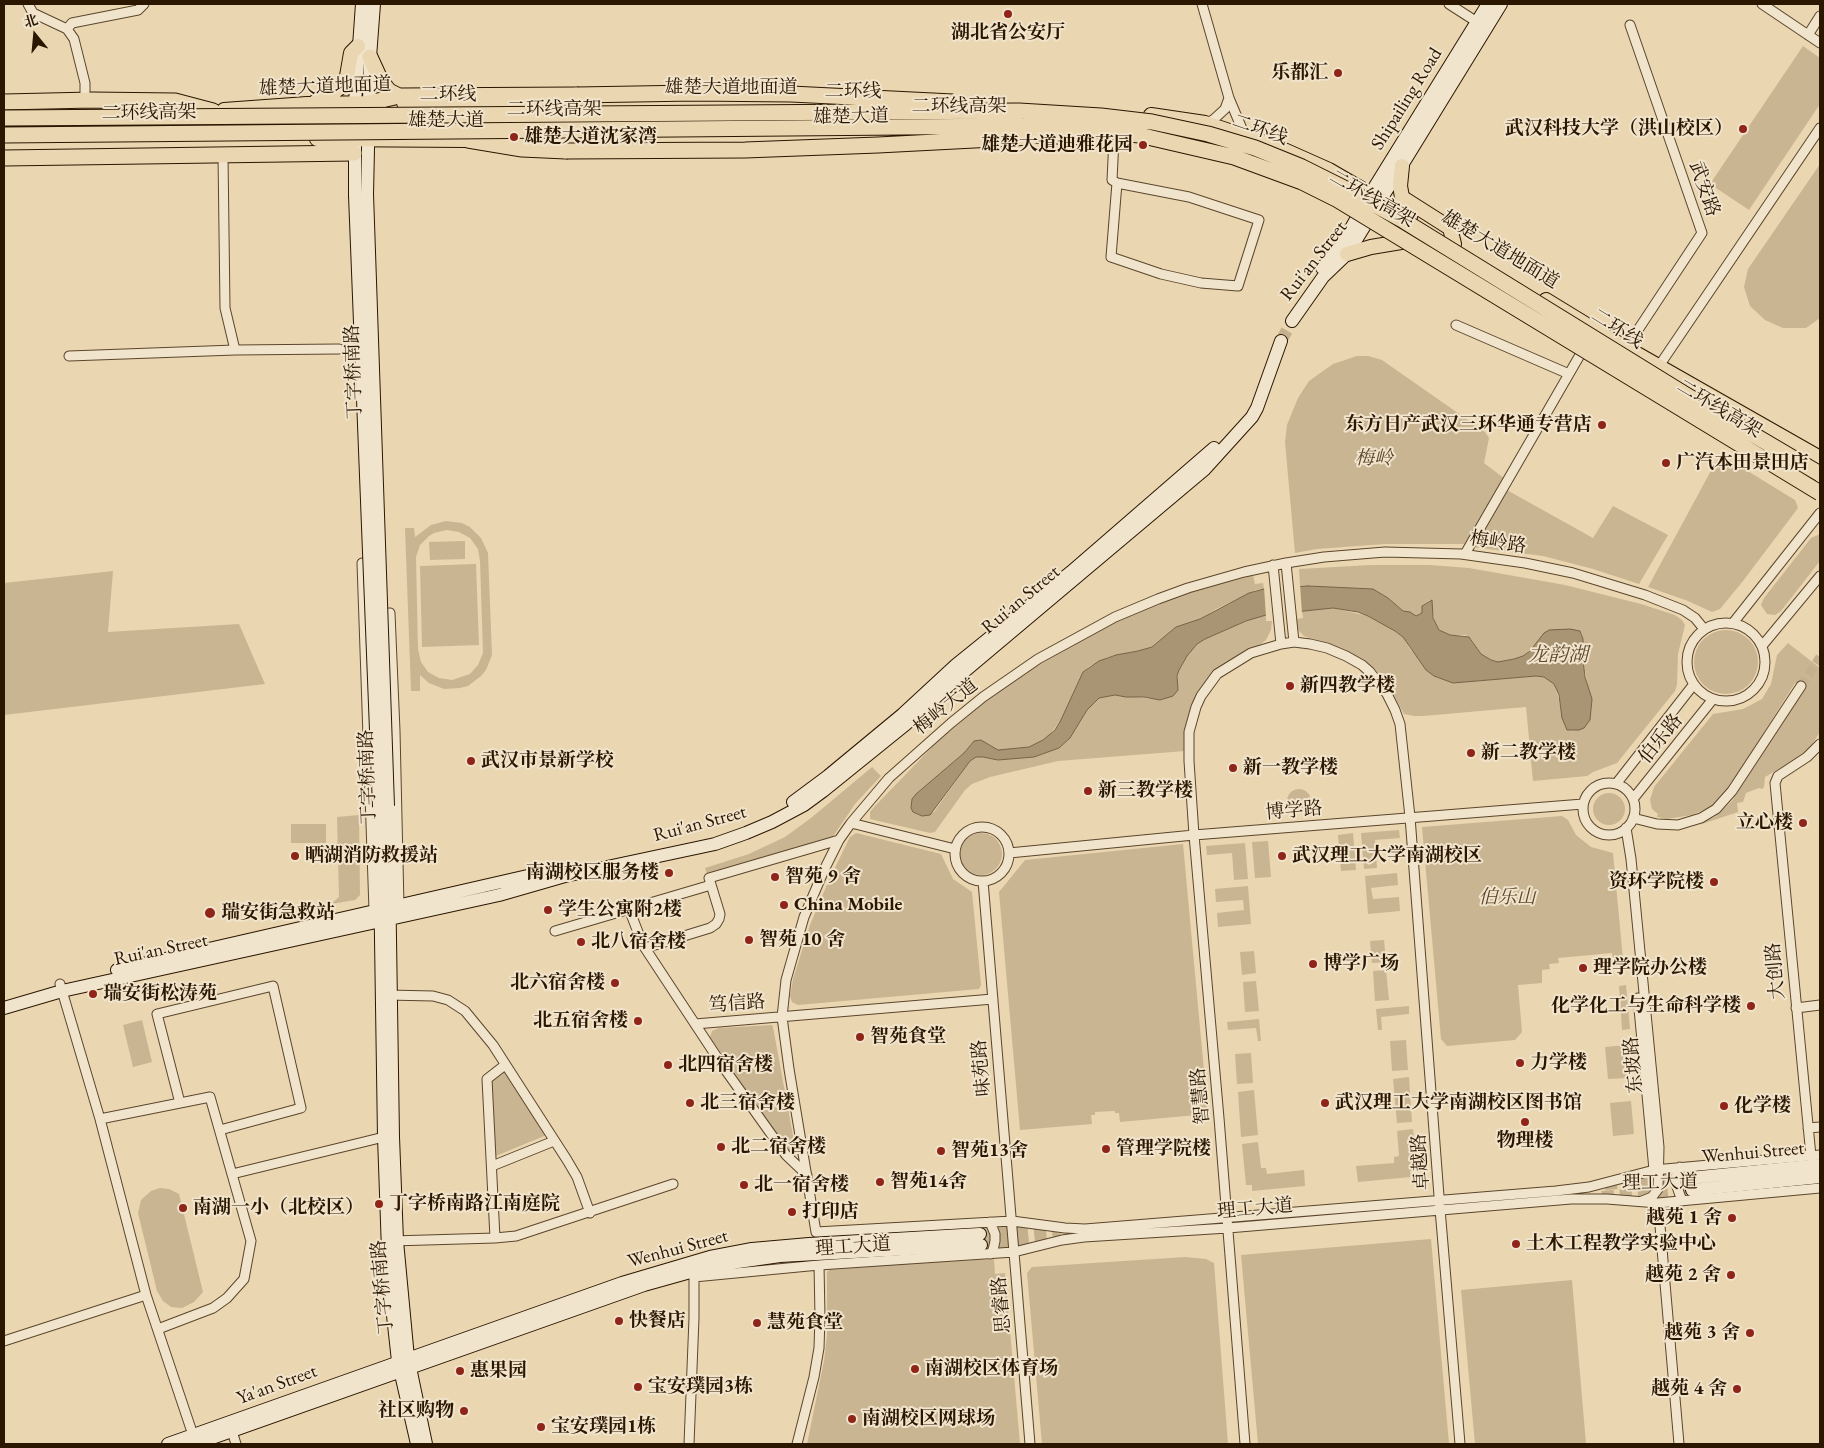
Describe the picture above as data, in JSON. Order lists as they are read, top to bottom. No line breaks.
{"streets":{"highway":["二环线","二环线高架"],"main road":["雄楚大道地面道","Shipailing Road","雄楚大道","Rui'an Street","丁字桥南路","Wenhui Street","Ya'an Street"],"street":["武安路","梅岭路","梅岭大道","伯乐路","博学路","大创路","笃信路","东坡路","味苑路","智慧路","卓越路","理工大道","思睿路"]},"crossings":[["雄楚大道地面道","Shipailing Road"],["雄楚大道地面道","武安路"],["Shipailing Road","二环线高架"],["Shipailing Road","雄楚大道"],["Shipailing Road","Rui'an Street"],["二环线高架","雄楚大道"],["二环线高架","Rui'an Street"],["雄楚大道","Rui'an Street"],["雄楚大道","丁字桥南路"],["Rui'an Street","丁字桥南路"],["丁字桥南路","Wenhui Street"],["丁字桥南路","Ya'an Street"],["梅岭路","梅岭大道"],["梅岭路","伯乐路"],["梅岭大道","笃信路"],["梅岭大道","理工大道"],["伯乐路","博学路"],["伯乐路","东坡路"],["博学路","东坡路"],["博学路","味苑路"],["博学路","智慧路"],["博学路","卓越路"],["大创路","Wenhui Street"],["大创路","理工大道"],["笃信路","味苑路"],["东坡路","理工大道"],["味苑路","理工大道"],["味苑路","思睿路"],["智慧路","卓越路"],["智慧路","理工大道"],["Wenhui Street","理工大道"],["Wenhui Street","Ya'an Street"],["卓越路","理工大道"],["理工大道","思睿路"]],"water":["龙韵湖"],"parks":["梅岭","伯乐山"],"places":["湖北省公安厅","乐都汇","武汉科技大学（洪山校区）","雄楚大道沈家湾","雄楚大道迪雅花园","东方日产武汉三环华通专营店","广汽本田景田店","新四教学楼","新二教学楼","武汉市景新学校","新一教学楼","新三教学楼","立心楼","晒湖消防救援站","武汉理工大学南湖校区","南湖校区服务楼","智苑 9 舍","资环学院楼","China Mobile","学生公寓附2楼","瑞安街急救站","智苑 10 舍","北八宿舍楼","博学广场","理学院办公楼","北六宿舍楼","瑞安街松涛苑","化学化工与生命科学楼","北五宿舍楼","智苑食堂","力学楼","北四宿舍楼","北三宿舍楼","武汉理工大学南湖校区图书馆","化学楼","物理楼","北二宿舍楼","管理学院楼","智苑13舍","智苑14舍","北一宿舍楼","丁字桥南路江南庭院","南湖一小（北校区）","打印店","越苑 1 舍","土木工程教学实验中心","越苑 2 舍","快餐店","慧苑食堂","越苑 3 舍","南湖校区体育场","惠果园","宝安璞园3栋","越苑 4 舍","社区购物","南湖校区网球场","宝安璞园1栋"],"north":"top"}
